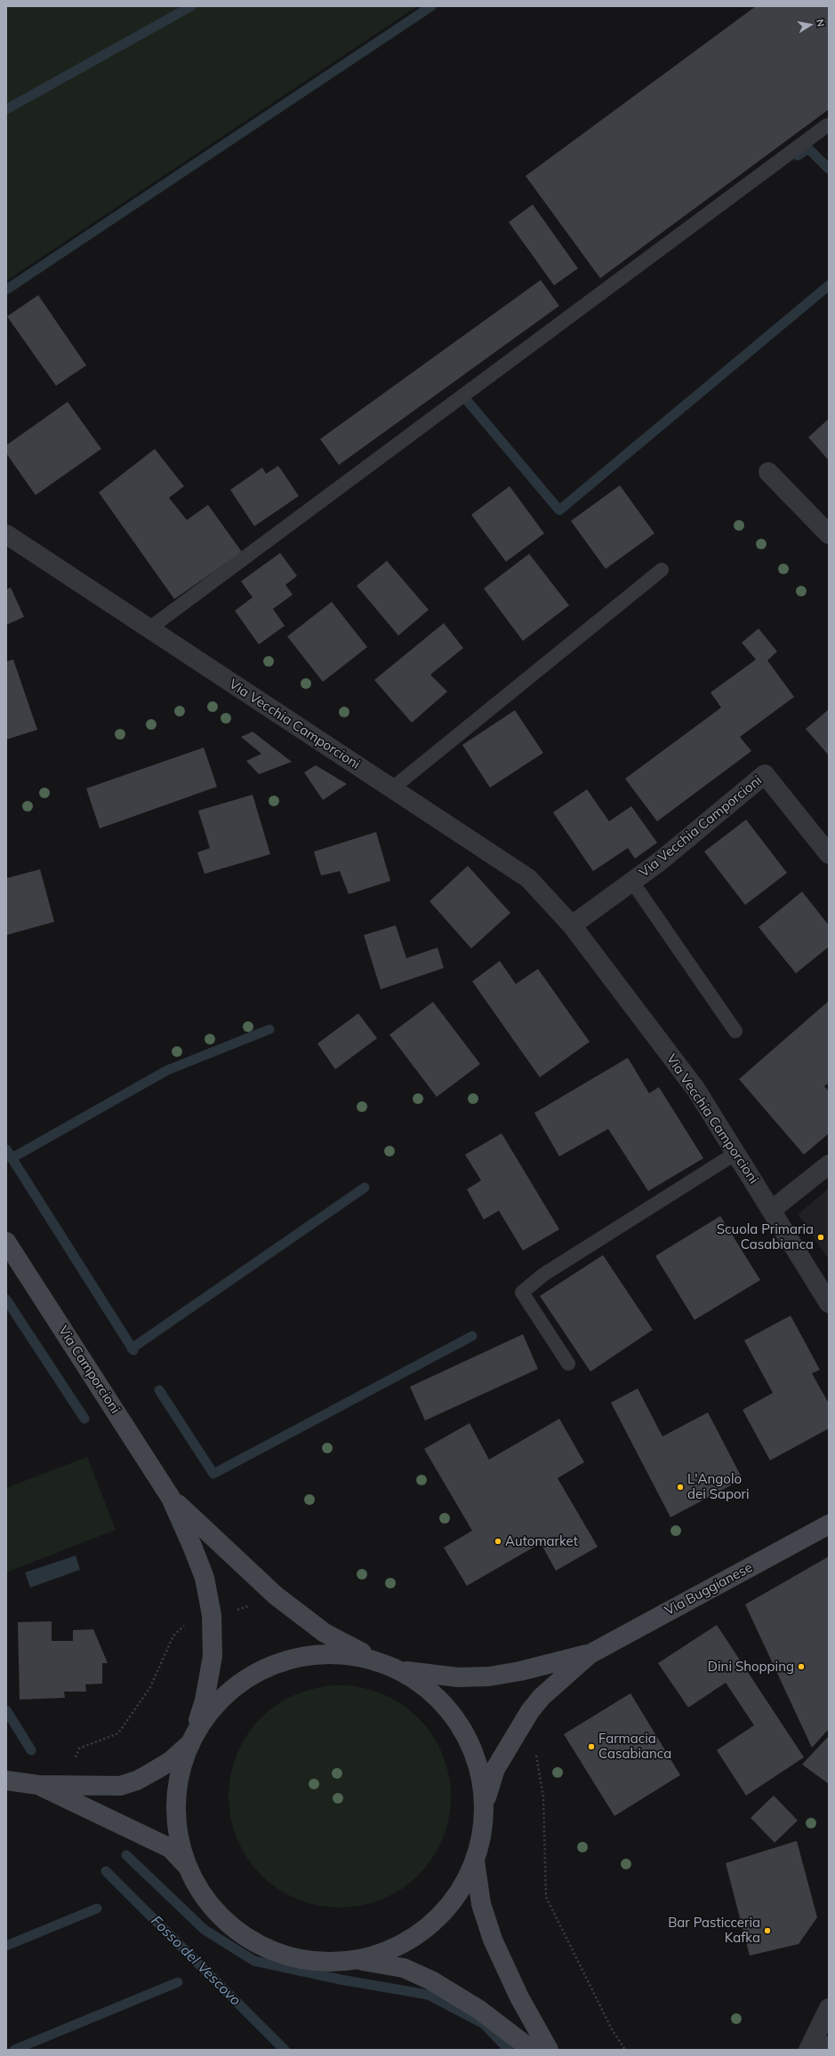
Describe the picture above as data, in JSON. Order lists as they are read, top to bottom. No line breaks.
{"streets":{"main road":["Via Camporcioni","Via Buggianese"],"street":["Via Vecchia Camporcioni"]},"water":["Fosso del Vescovo"],"places":["Scuola Primaria Casabianca","L'Angolo dei Sapori","Automarket","Dini Shopping","Farmacia Casabianca","Bar Pasticceria Kafka"],"north":"right"}
